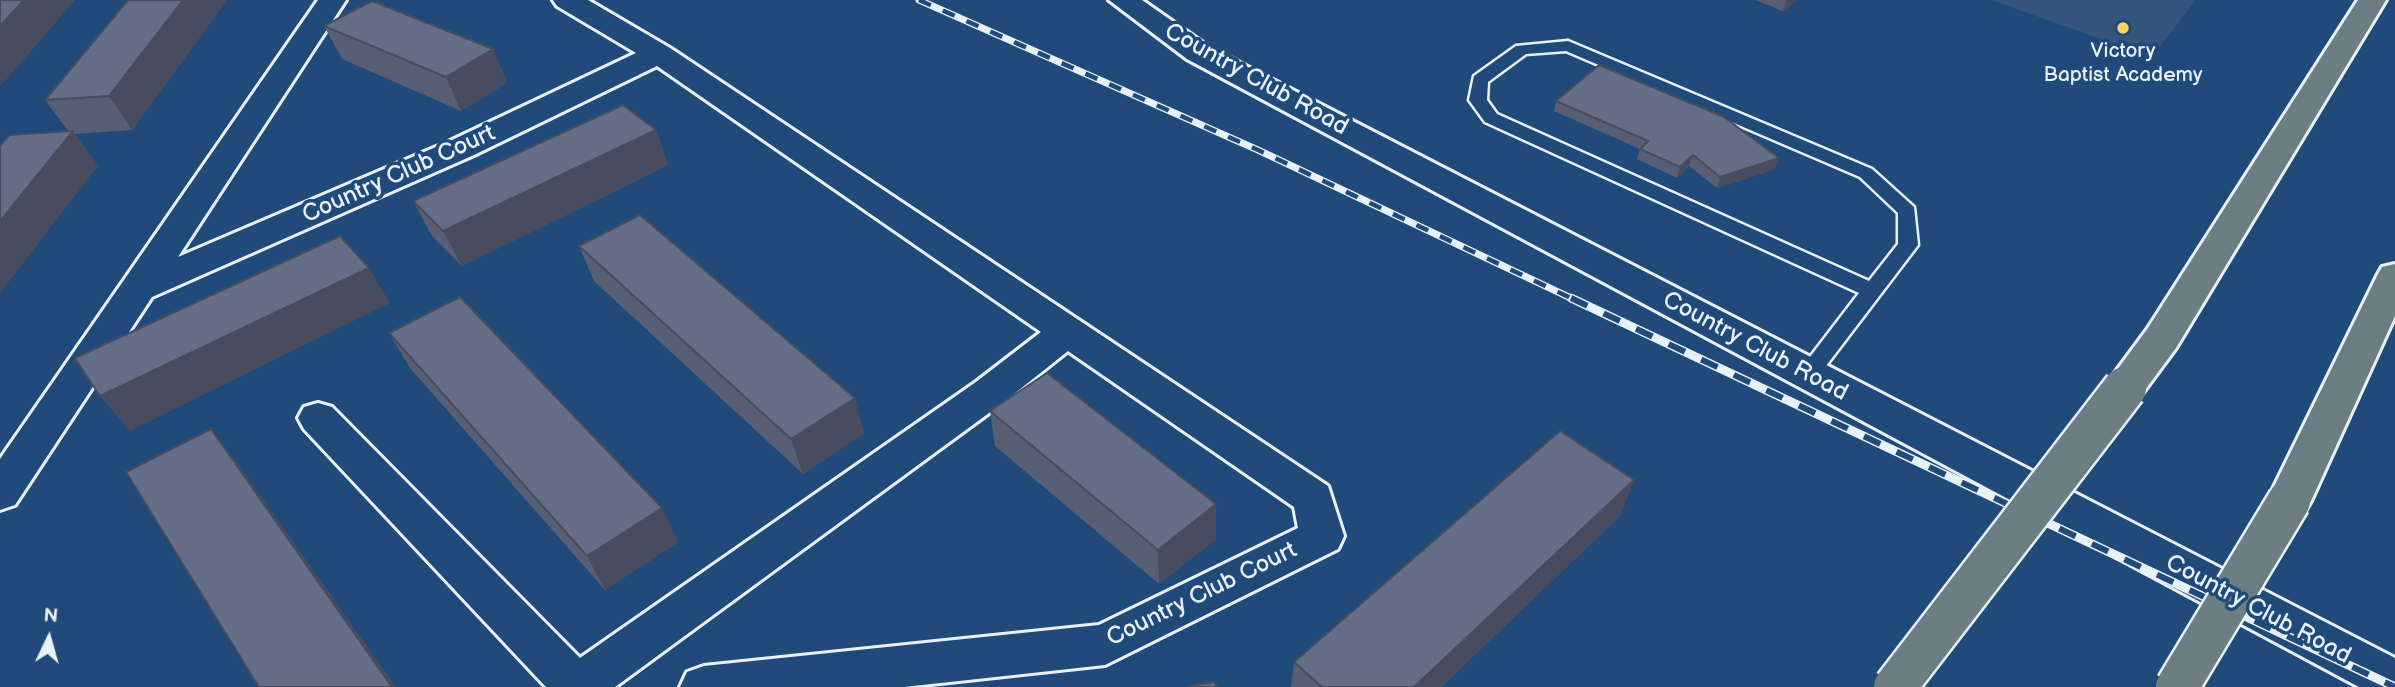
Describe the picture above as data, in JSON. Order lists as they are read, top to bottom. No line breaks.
{"streets":{"street":["Country Club Road","Country Club Court"]},"places":["Victory Baptist Academy"],"north":"top"}
